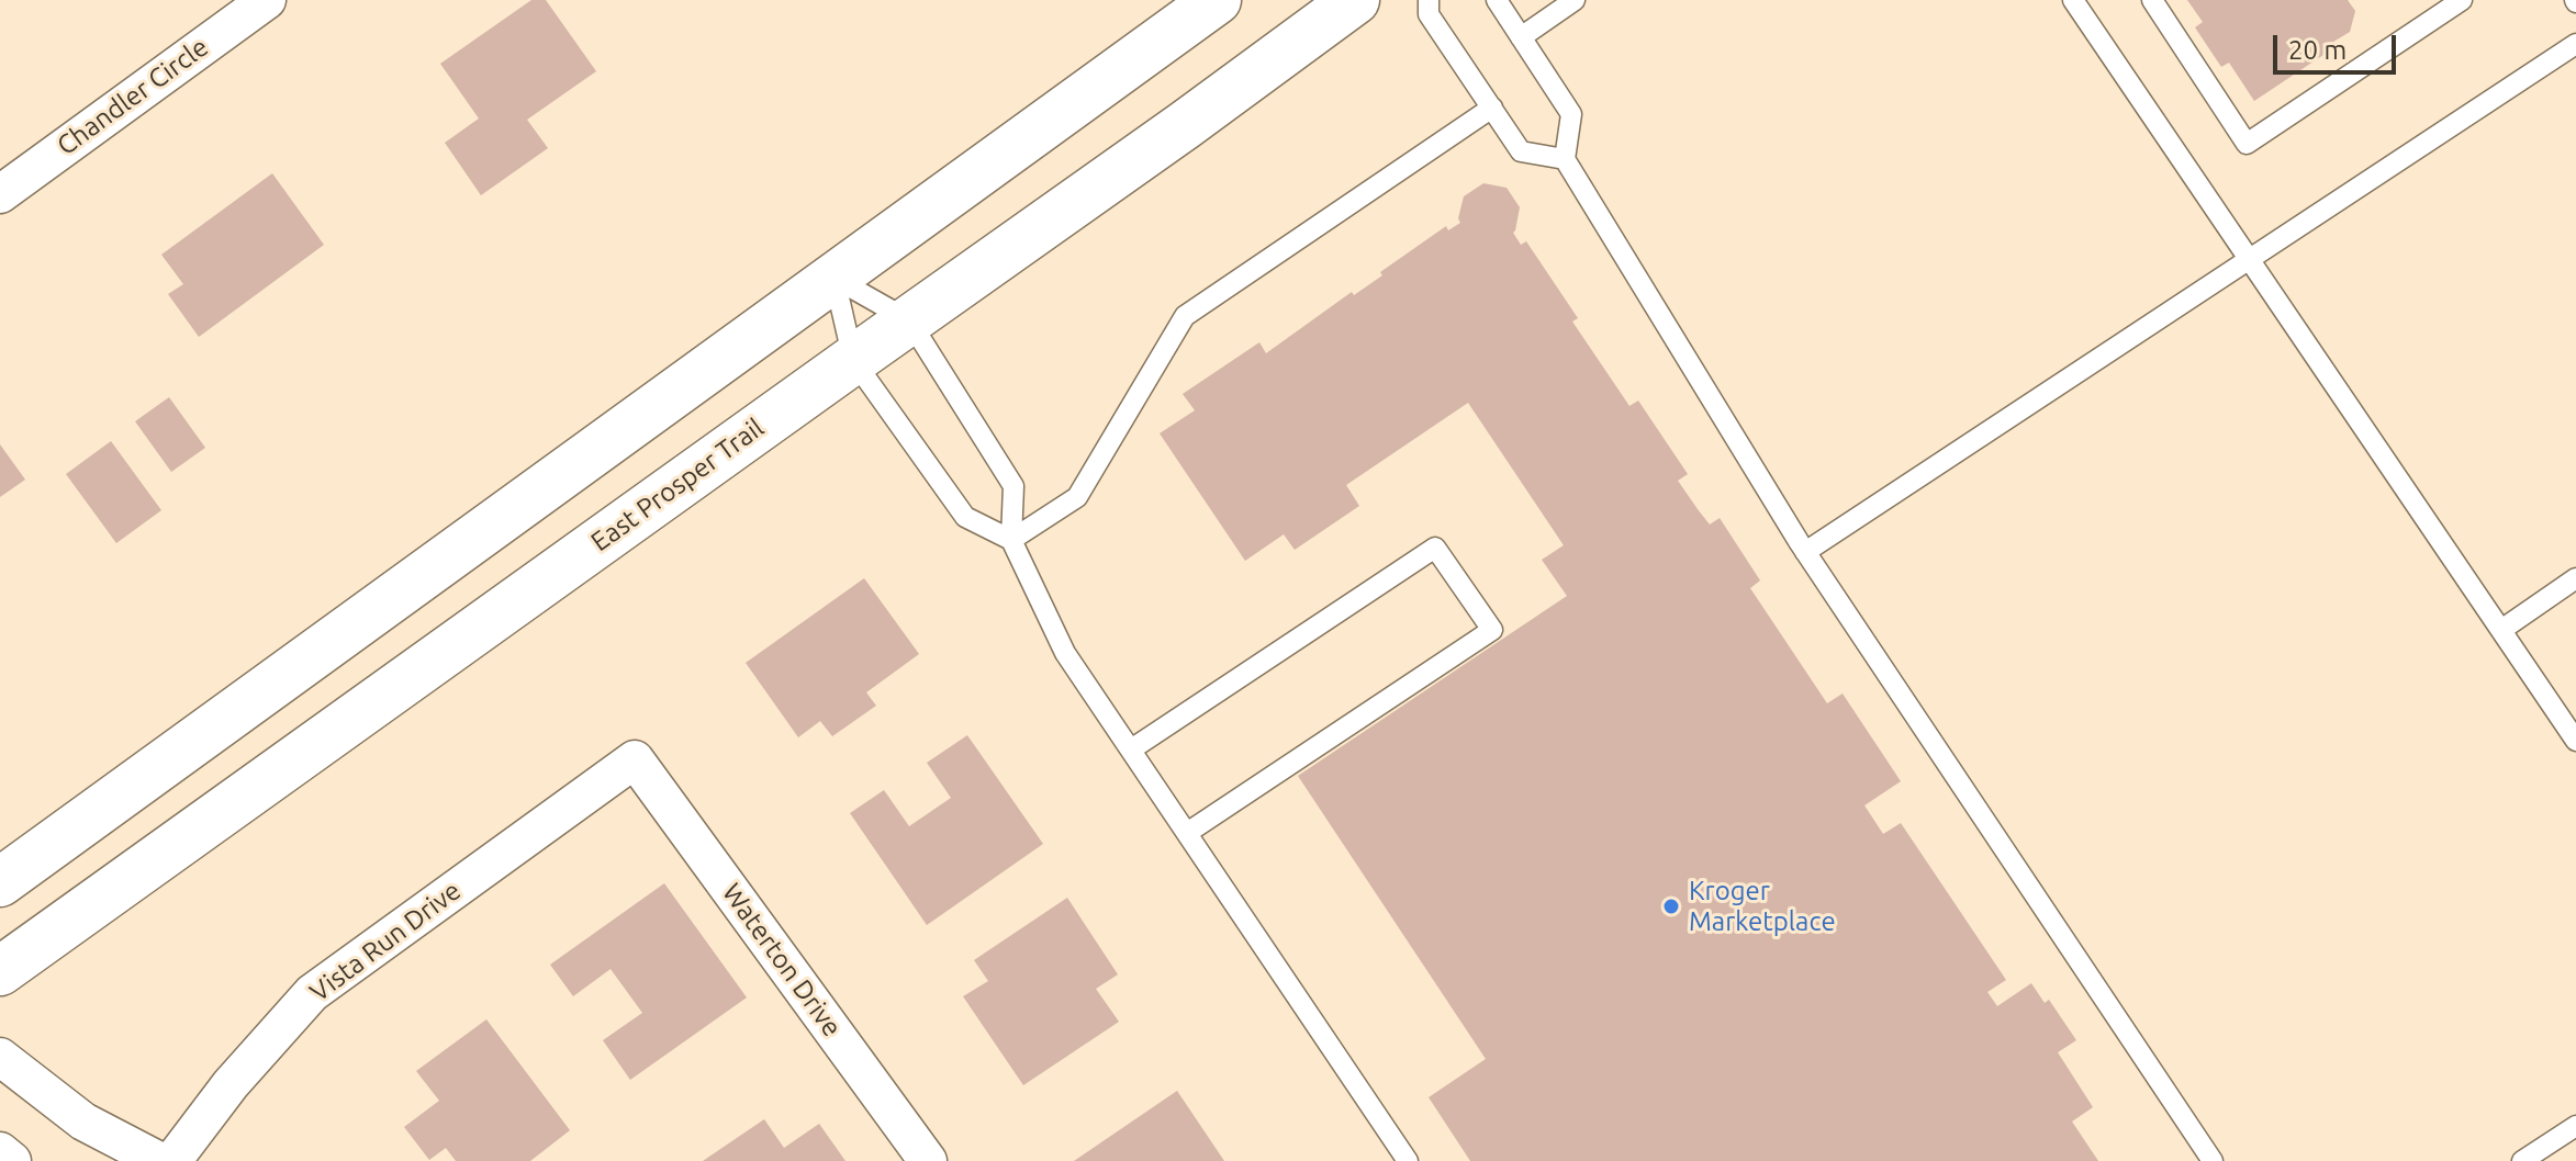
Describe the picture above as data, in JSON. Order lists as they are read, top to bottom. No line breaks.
{"streets":{"main road":["East Prosper Trail"],"street":["Chandler Circle","Vista Run Drive","Waterton Drive"]},"crossings":[["Vista Run Drive","Waterton Drive"]],"places":["Kroger Marketplace"],"scale_bar":"20 m"}
